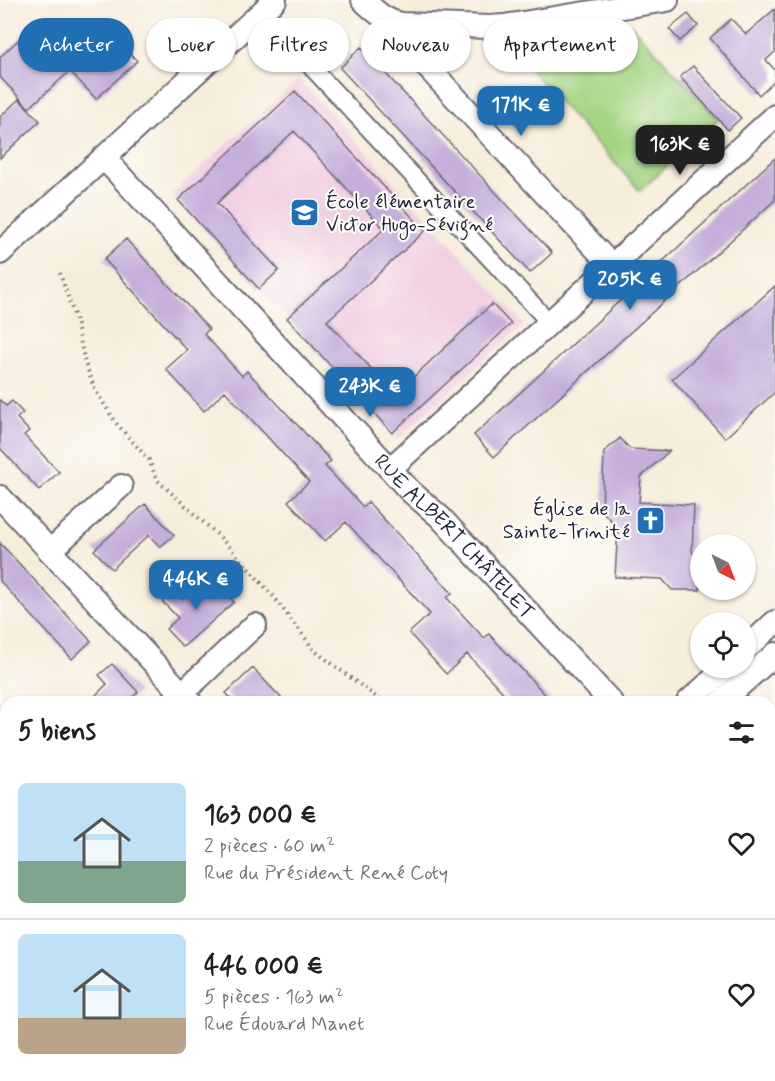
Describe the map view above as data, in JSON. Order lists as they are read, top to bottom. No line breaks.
{"streets":{"street":["RUE ALBERT CHÂTELET"]},"places":{"school or university":["École élémentaire Victor Hugo-Sévigné"],"church":["Église de la Sainte-Trinité"]},"north":"bottom right","page":{"chip":["Acheter","Louer","Filtres","Nouveau","Appartement"],"price":["171K €","163K €","205K €","243K €","446K €"],"heading":"5 biens","list":[{"name":"163 000 €","note":"2 pièces · 60 m² · Rue du Président René Coty"},{"name":"446 000 €","note":"5 pièces · 163 m² · Rue Édouard Manet"}]}}
